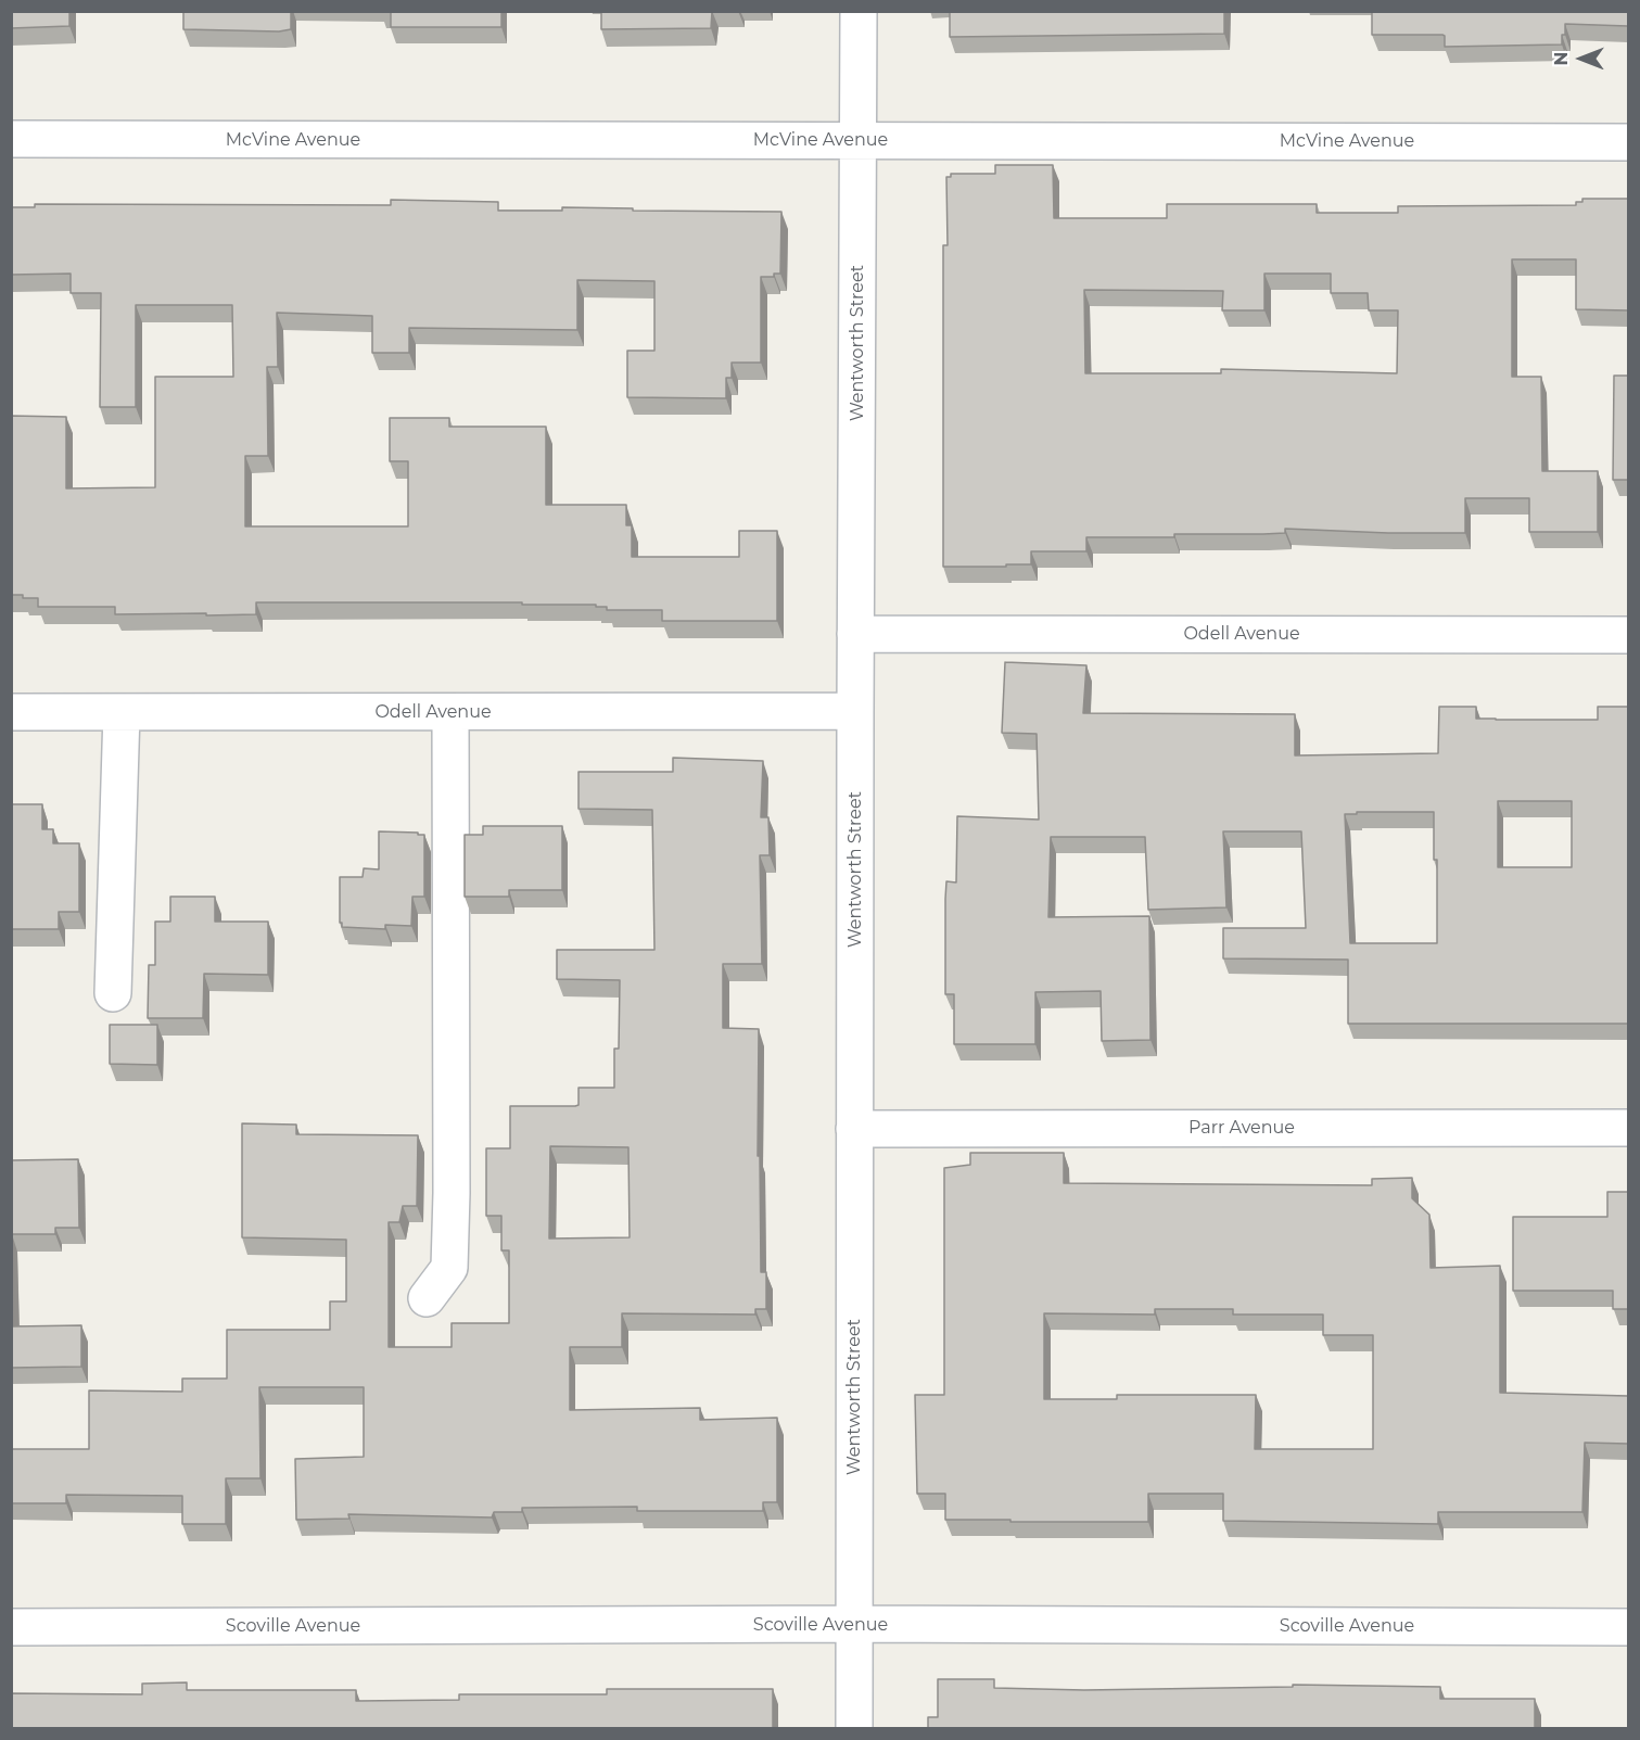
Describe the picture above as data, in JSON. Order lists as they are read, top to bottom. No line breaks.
{"streets":{"street":["McVine Avenue","Wentworth Street","Odell Avenue","Parr Avenue","Scoville Avenue"]},"crossings":[["McVine Avenue","Wentworth Street"],["Wentworth Street","Odell Avenue"],["Wentworth Street","Parr Avenue"],["Wentworth Street","Scoville Avenue"]],"north":"left"}
